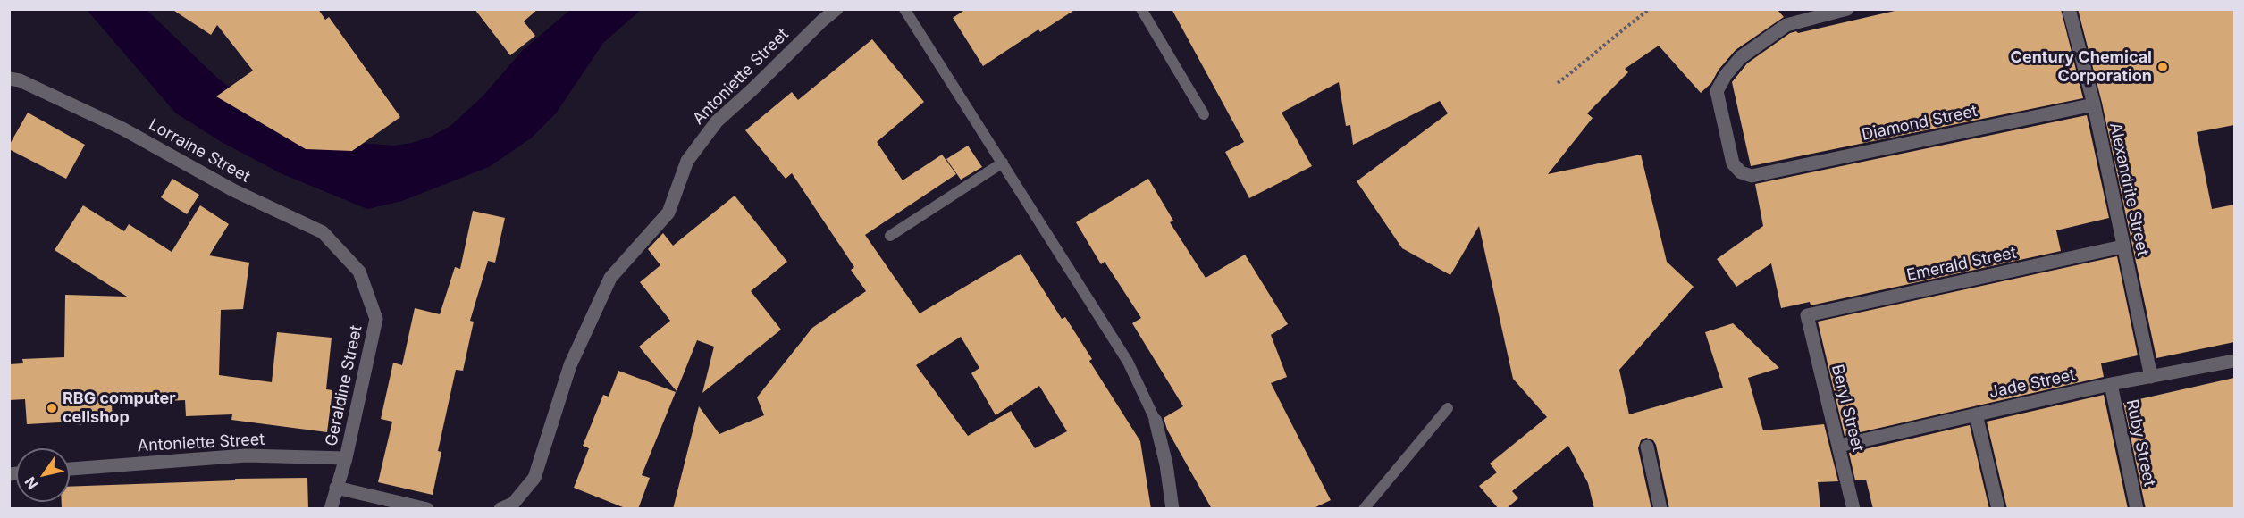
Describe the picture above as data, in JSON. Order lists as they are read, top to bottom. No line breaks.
{"streets":{"street":["Antoniette Street","Diamond Street","Lorraine Street","Alexandrite Street","Emerald Street","Jade Street","Geraldine Street","Beryl Street","Ruby Street"]},"crossings":[["Antoniette Street","Geraldine Street"],["Diamond Street","Alexandrite Street"],["Lorraine Street","Geraldine Street"],["Alexandrite Street","Emerald Street"],["Alexandrite Street","Jade Street"],["Emerald Street","Beryl Street"],["Jade Street","Beryl Street"],["Jade Street","Ruby Street"]],"places":["Century Chemical Corporation","RBG computer cellshop"],"north":"bottom left"}
